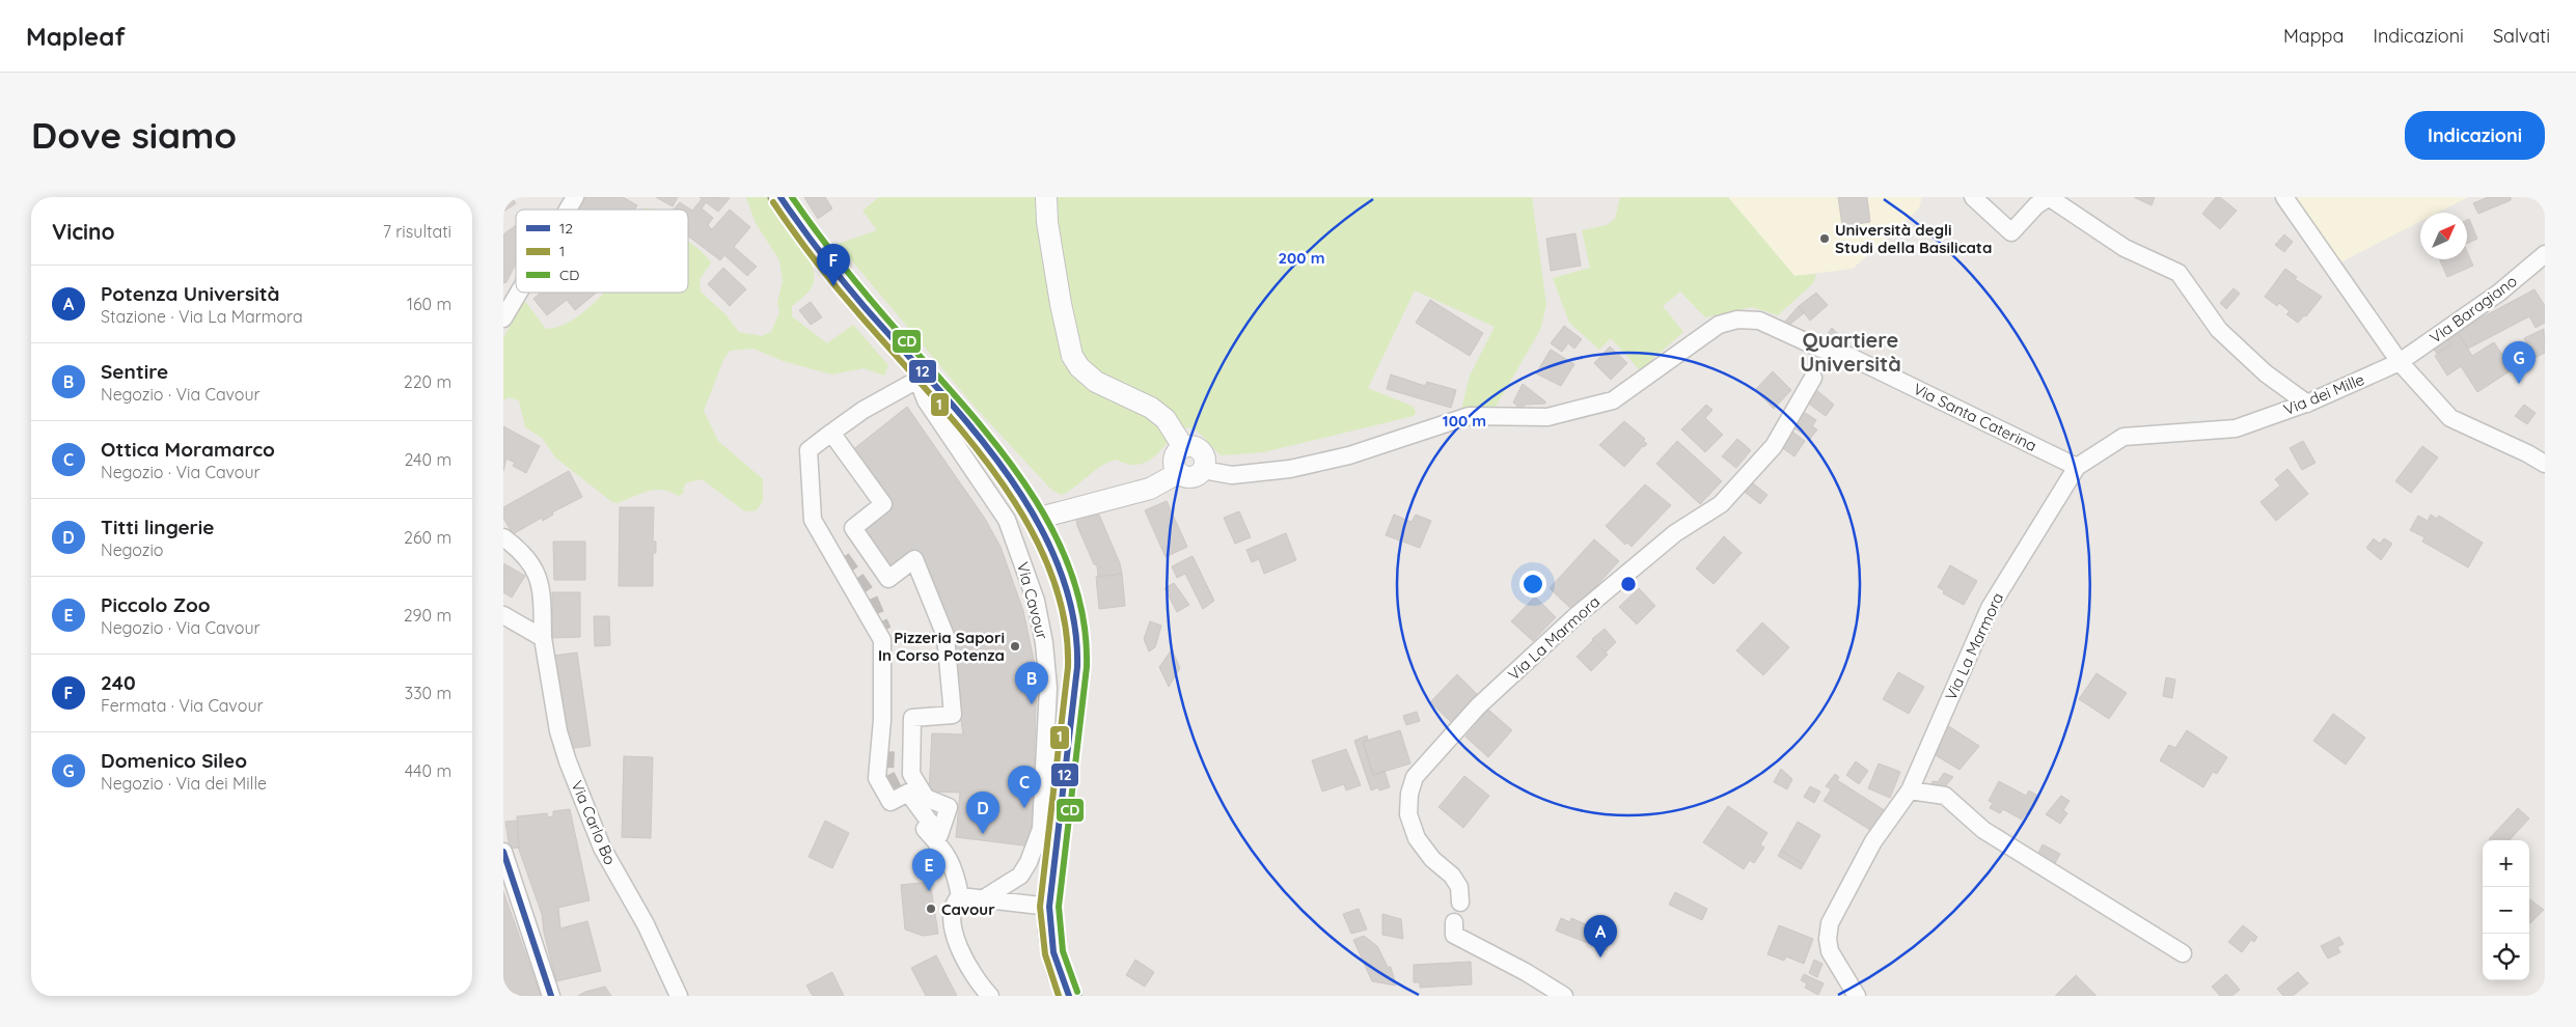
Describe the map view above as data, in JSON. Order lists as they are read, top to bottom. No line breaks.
{"streets":{"main road":["Via Cavour"],"street":["Via Baragiano","Via dei Mille","Via Santa Caterina","Via La Marmora","Via Carlo Bo"]},"crossings":[["Via Baragiano","Via dei Mille"],["Via dei Mille","Via Santa Caterina"],["Via dei Mille","Via La Marmora"],["Via Santa Caterina","Via Cavour"],["Via Santa Caterina","Via La Marmora"]],"districts":["Quartiere Università"],"places":["Università degli Studi della Basilicata","Pizzeria Sapori In Corso Potenza","Cavour"],"lines":["transit line 12","transit line CD","transit line 1"],"legend":["12","1","CD"],"north":"top right","page":{"header":"Mapleaf","nav":["Mappa","Indicazioni","Salvati"],"buttons":"Indicazioni","title":"Dove siamo","heading":["Vicino","7 risultati"],"pins":["F","G","B","C","D","E","A"],"list":[{"mark":"A","name":"Potenza Università","note":"Stazione · Via La Marmora","value":"160 m"},{"mark":"B","name":"Sentire","note":"Negozio · Via Cavour","value":"220 m"},{"mark":"C","name":"Ottica Moramarco","note":"Negozio · Via Cavour","value":"240 m"},{"mark":"D","name":"Titti lingerie","note":"Negozio","value":"260 m"},{"mark":"E","name":"Piccolo Zoo","note":"Negozio · Via Cavour","value":"290 m"},{"mark":"F","name":"240","note":"Fermata · Via Cavour","value":"330 m"},{"mark":"G","name":"Domenico Sileo","note":"Negozio · Via dei Mille","value":"440 m"}],"map_buttons":["+","−"]},"rings":["200 m","100 m"]}
